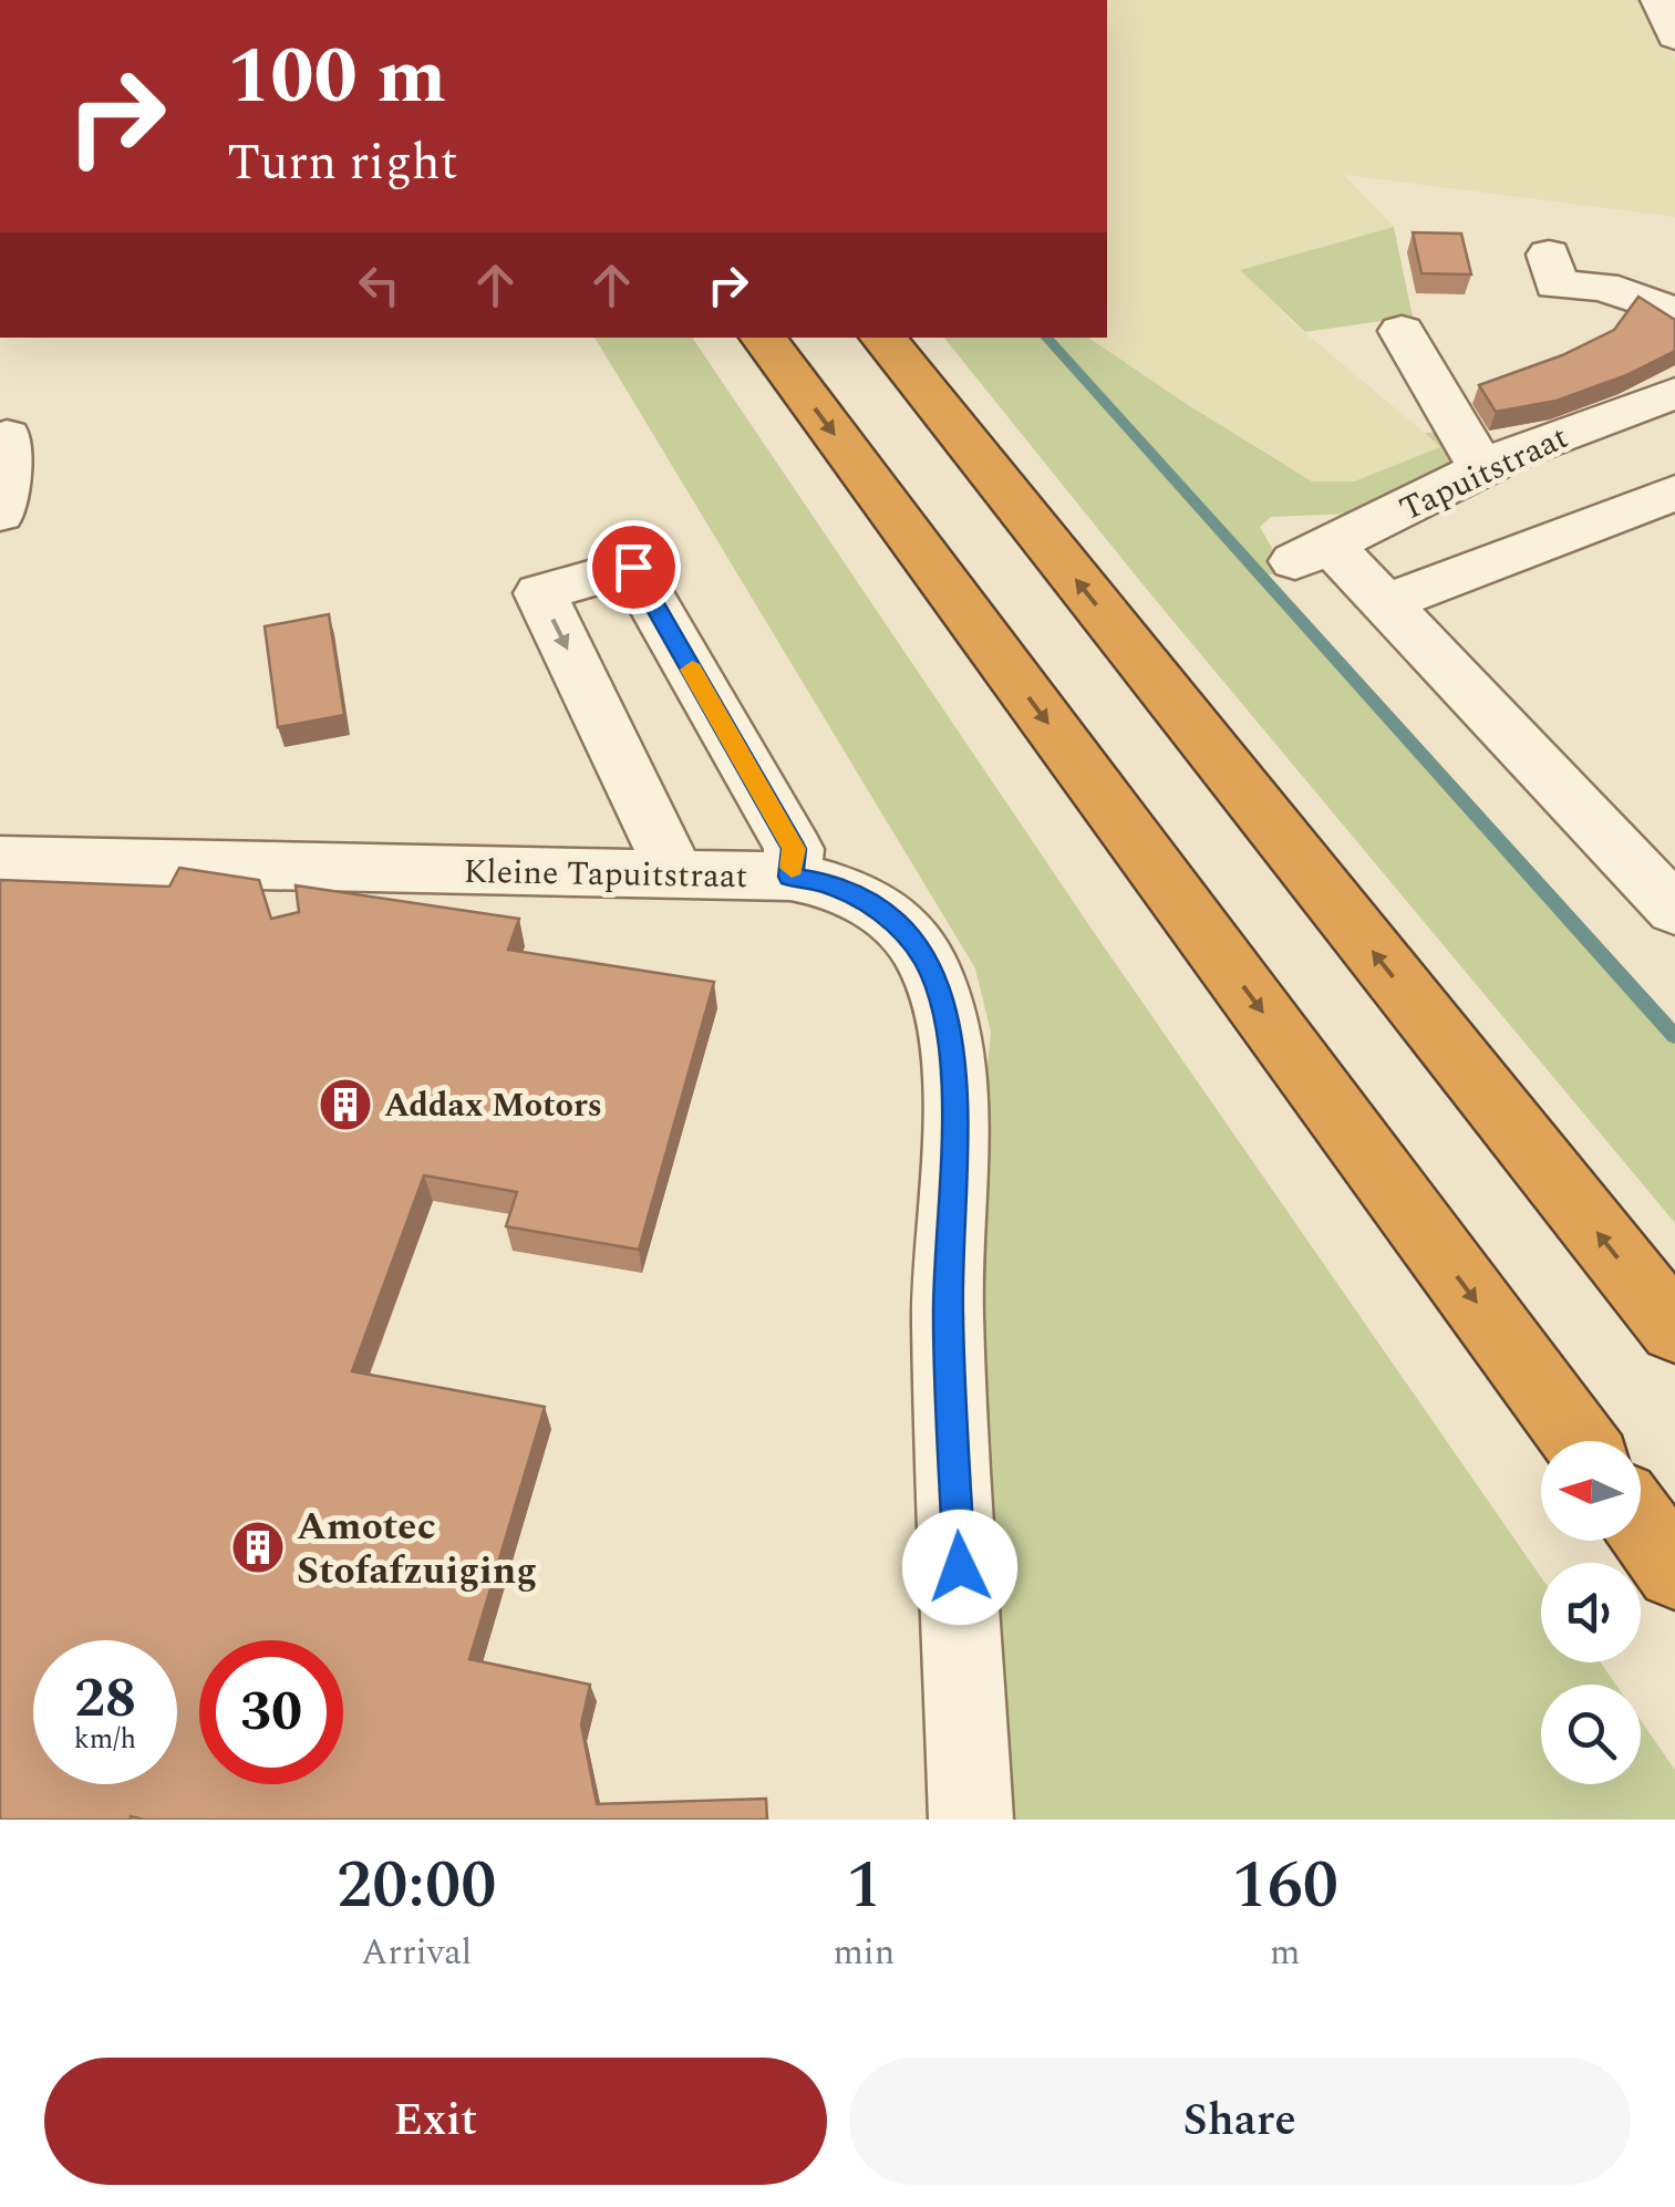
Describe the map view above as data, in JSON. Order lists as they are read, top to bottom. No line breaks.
{"streets":{"street":["Tapuitstraat","Kleine Tapuitstraat"]},"places":{"building":["Addax Motors","Amotec Stofafzuiging"]},"north":"left","page":{"turn":["100 m","Turn right"],"speed":"28 km/h","limit":"30","eta":["20:00","Arrival","1","min","160","m"],"buttons":["Exit","Share"]}}
